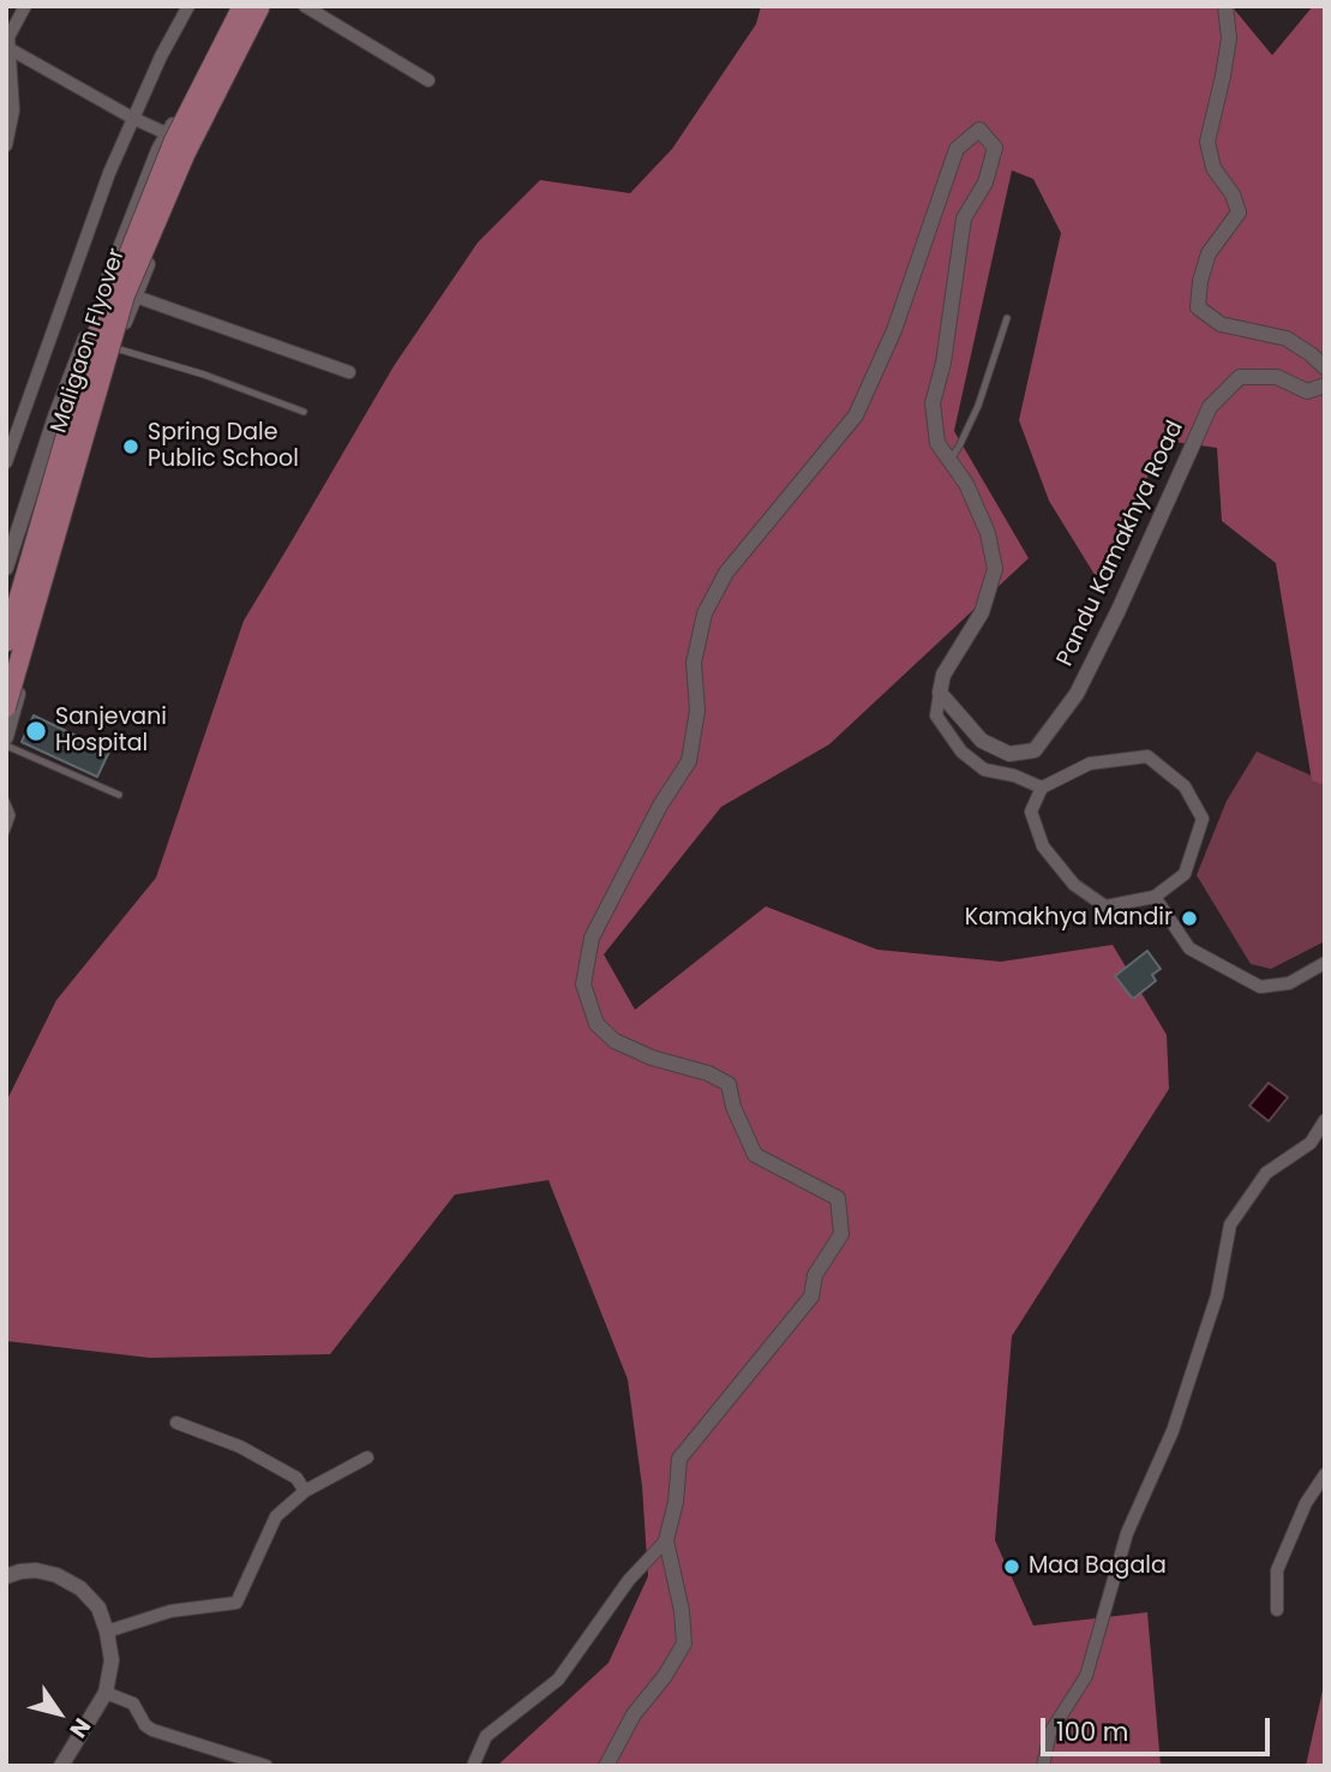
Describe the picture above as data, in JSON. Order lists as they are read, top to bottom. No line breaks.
{"streets":{"main road":["Maligaon Flyover"],"street":["Pandu Kamakhya Road"]},"places":["Spring Dale Public School","Sanjevani Hospital","Kamakhya Mandir","Maa Bagala"],"scale_bar":"100 m","north":"bottom right"}
